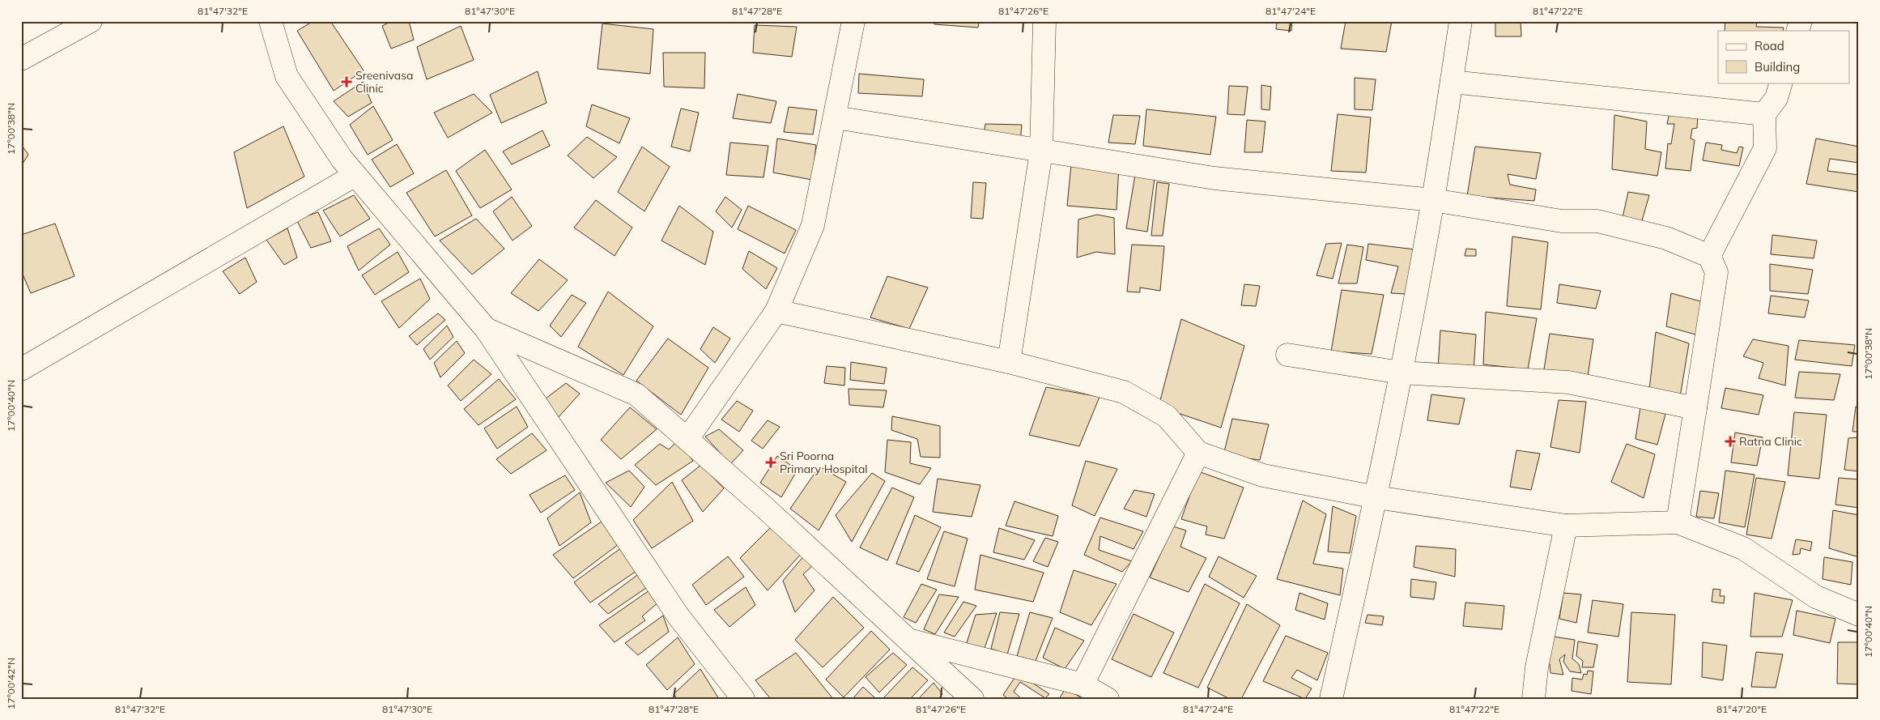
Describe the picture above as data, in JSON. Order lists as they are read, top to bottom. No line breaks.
{"places":{"health":["Sreenivasa Clinic","Ratna Clinic","Sri Poorna Primary Hospital"]},"legend":["Road","Building"],"coordinates":["81°47'32\"E","81°47'30\"E","81°47'28\"E","81°47'26\"E","81°47'24\"E","81°47'22\"E","17°00'38\"N","17°00'40\"N","17°00'42\"N","81°47'20\"E"]}
